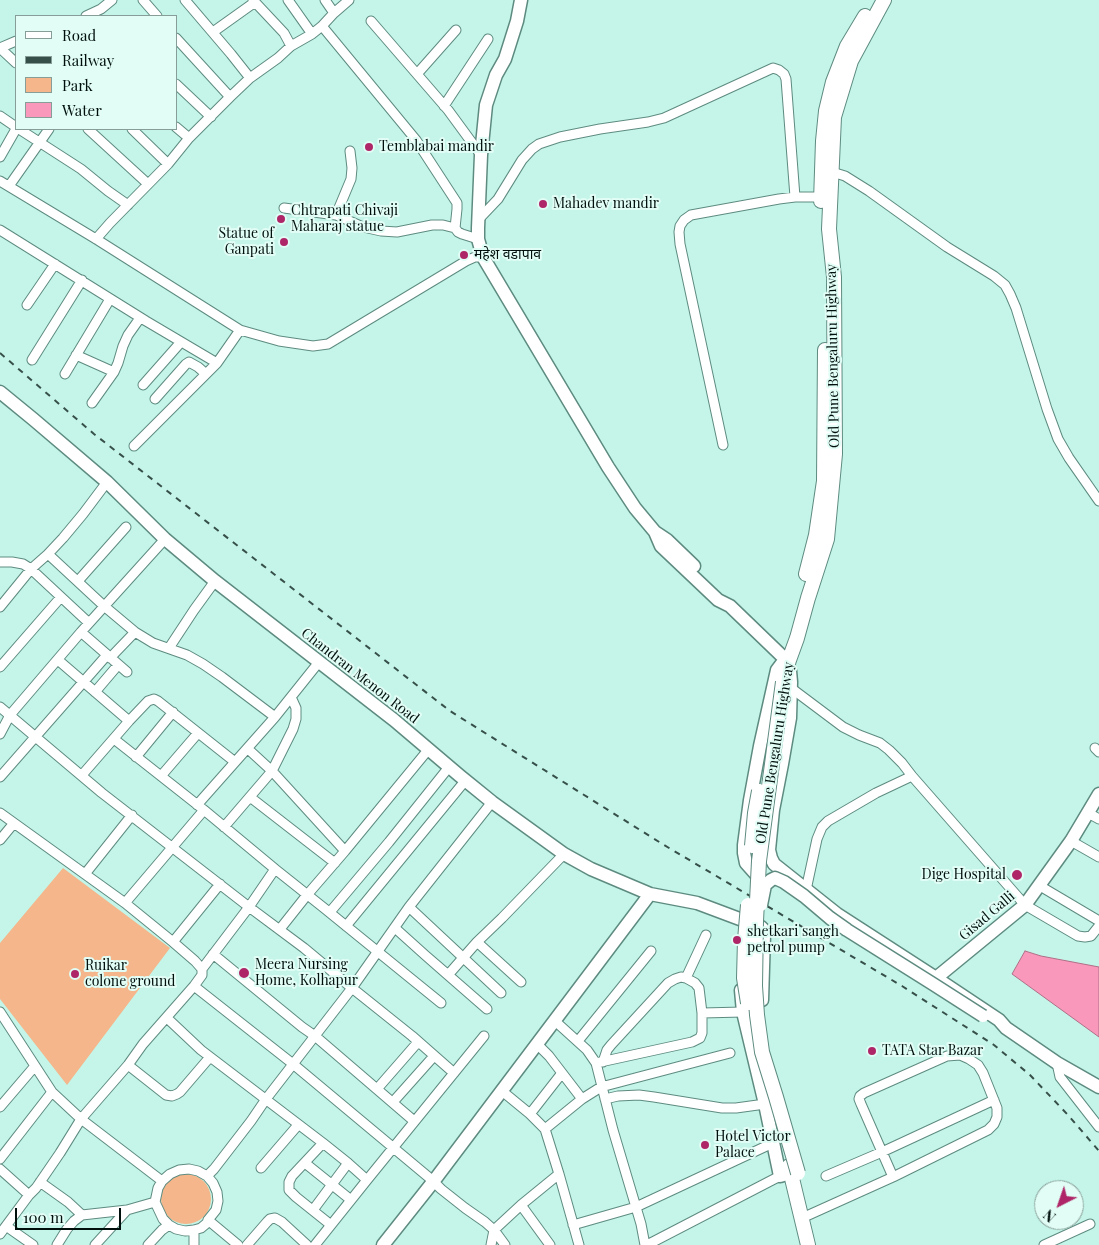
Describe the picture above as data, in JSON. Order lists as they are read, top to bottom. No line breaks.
{"streets":{"main road":["Old Pune Bengaluru Highway"],"street":["Chandran Menon Road","Gisad Galli"]},"crossings":[["Old Pune Bengaluru Highway","Chandran Menon Road"]],"places":["Temblabai mandir","Mahadev mandir","Chtrapati Chivaji Maharaj statue","Statue of Ganpati","महेश वडापाव","Dige Hospital","shetkari sangh petrol pump","Meera Nursing Home, Kolhapur","Ruikar colone ground","TATA Star Bazar","Hotel Victor Palace"],"legend":["Road","Railway","Park","Water"],"scale_bar":"100 m","north":"bottom left"}
